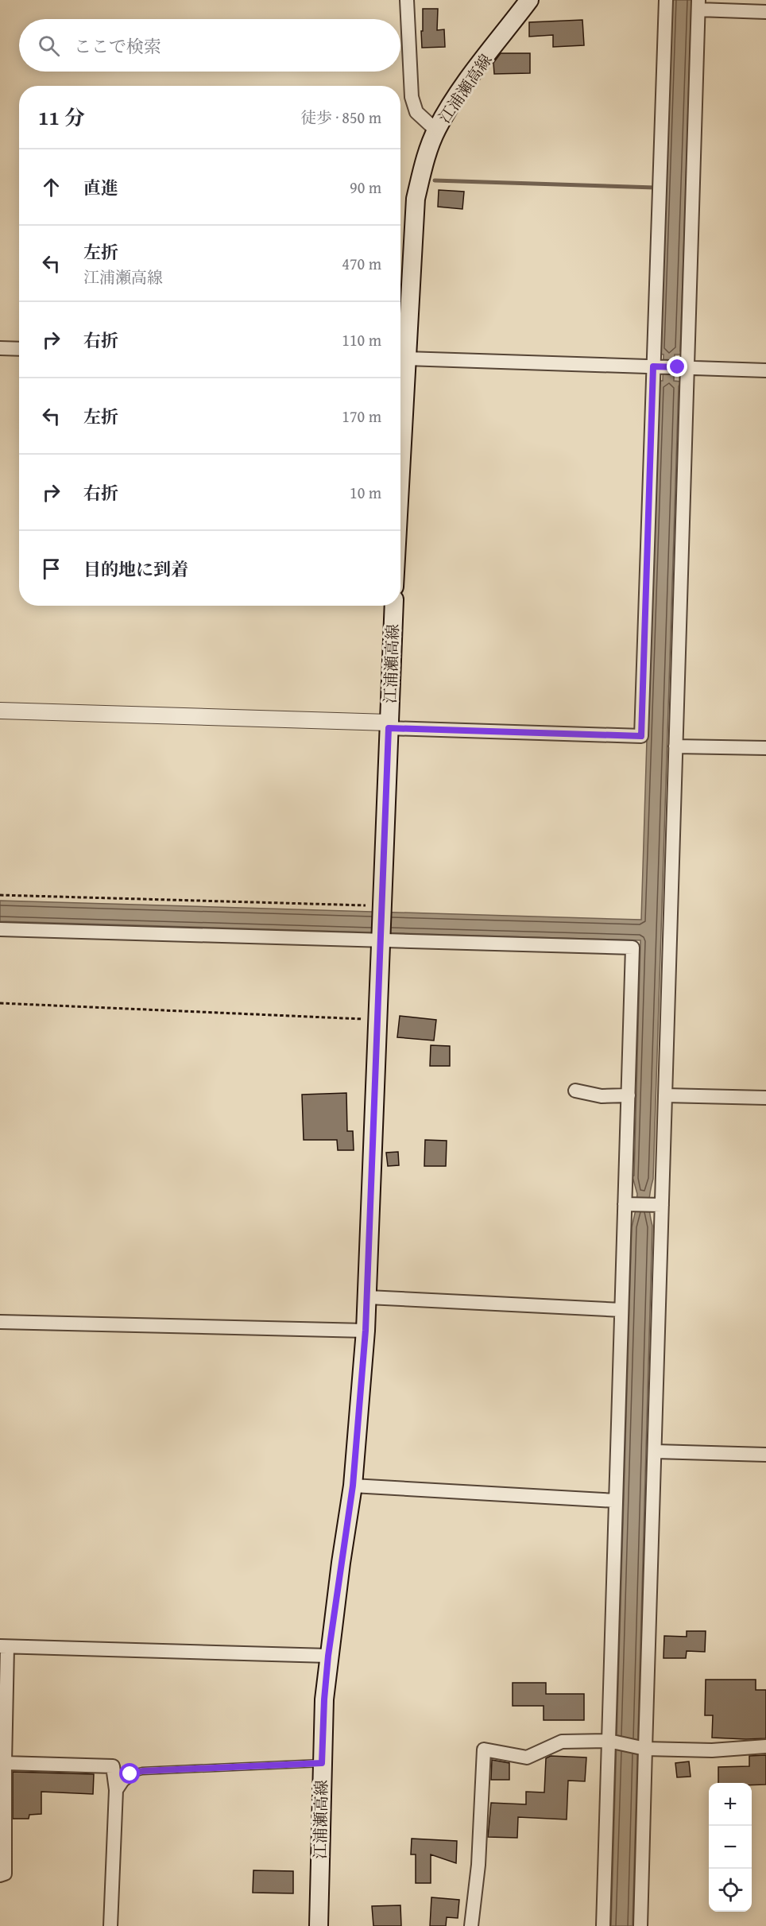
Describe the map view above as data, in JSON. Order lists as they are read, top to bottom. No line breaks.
{"streets":{"main road":["江浦瀬高線"]},"page":{"search":"ここで検索","heading":["11 分","徒歩 · 850 m"],"list":[["直進","90 m"],["左折","江浦瀬高線","470 m"],["右折","110 m"],["左折","170 m"],["右折","10 m"],"目的地に到着"],"map_buttons":["+","−"]}}
